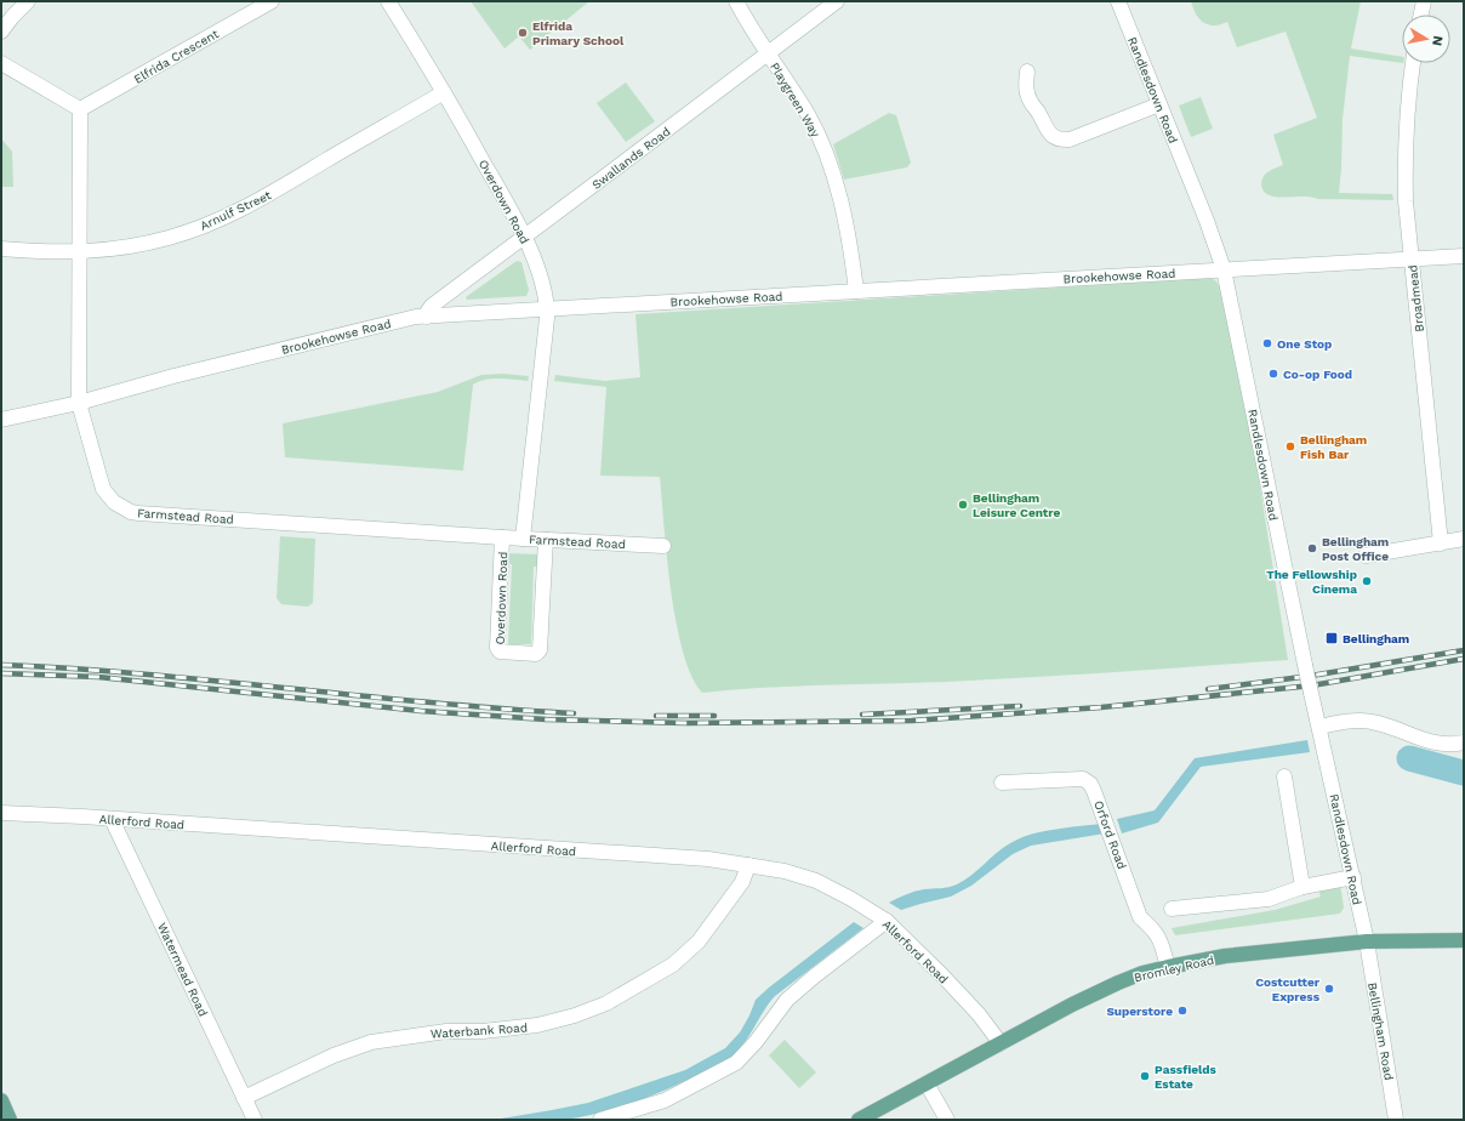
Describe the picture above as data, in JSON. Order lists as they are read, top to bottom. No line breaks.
{"streets":{"main road":["Bromley Road"],"street":["Elfrida Crescent","Randlesdown Road","Playgreen Way","Swallands Road","Overdown Road","Arnulf Street","Brookehowse Road","Broadmead","Farmstead Road","Allerford Road","Orford Road","Watermead Road","Waterbank Road","Bellingham Road"]},"crossings":[["Elfrida Crescent","Farmstead Road"],["Randlesdown Road","Brookehowse Road"],["Randlesdown Road","Bromley Road"],["Randlesdown Road","Bellingham Road"],["Playgreen Way","Swallands Road"],["Playgreen Way","Brookehowse Road"],["Swallands Road","Overdown Road"],["Swallands Road","Brookehowse Road"],["Overdown Road","Arnulf Street"],["Overdown Road","Brookehowse Road"],["Overdown Road","Farmstead Road"],["Arnulf Street","Farmstead Road"],["Brookehowse Road","Broadmead"],["Brookehowse Road","Farmstead Road"],["Allerford Road","Bromley Road"],["Allerford Road","Watermead Road"],["Allerford Road","Waterbank Road"],["Orford Road","Bromley Road"],["Bromley Road","Bellingham Road"],["Watermead Road","Waterbank Road"]],"places":{"other":["Elfrida Primary School","One Stop","Co-op Food","Bellingham Fish Bar","Bellingham Leisure Centre","Bellingham Post Office","The Fellowship Cinema","Costcutter Express","Superstore","Passfields Estate"],"transit":["Bellingham"]},"north":"right"}
